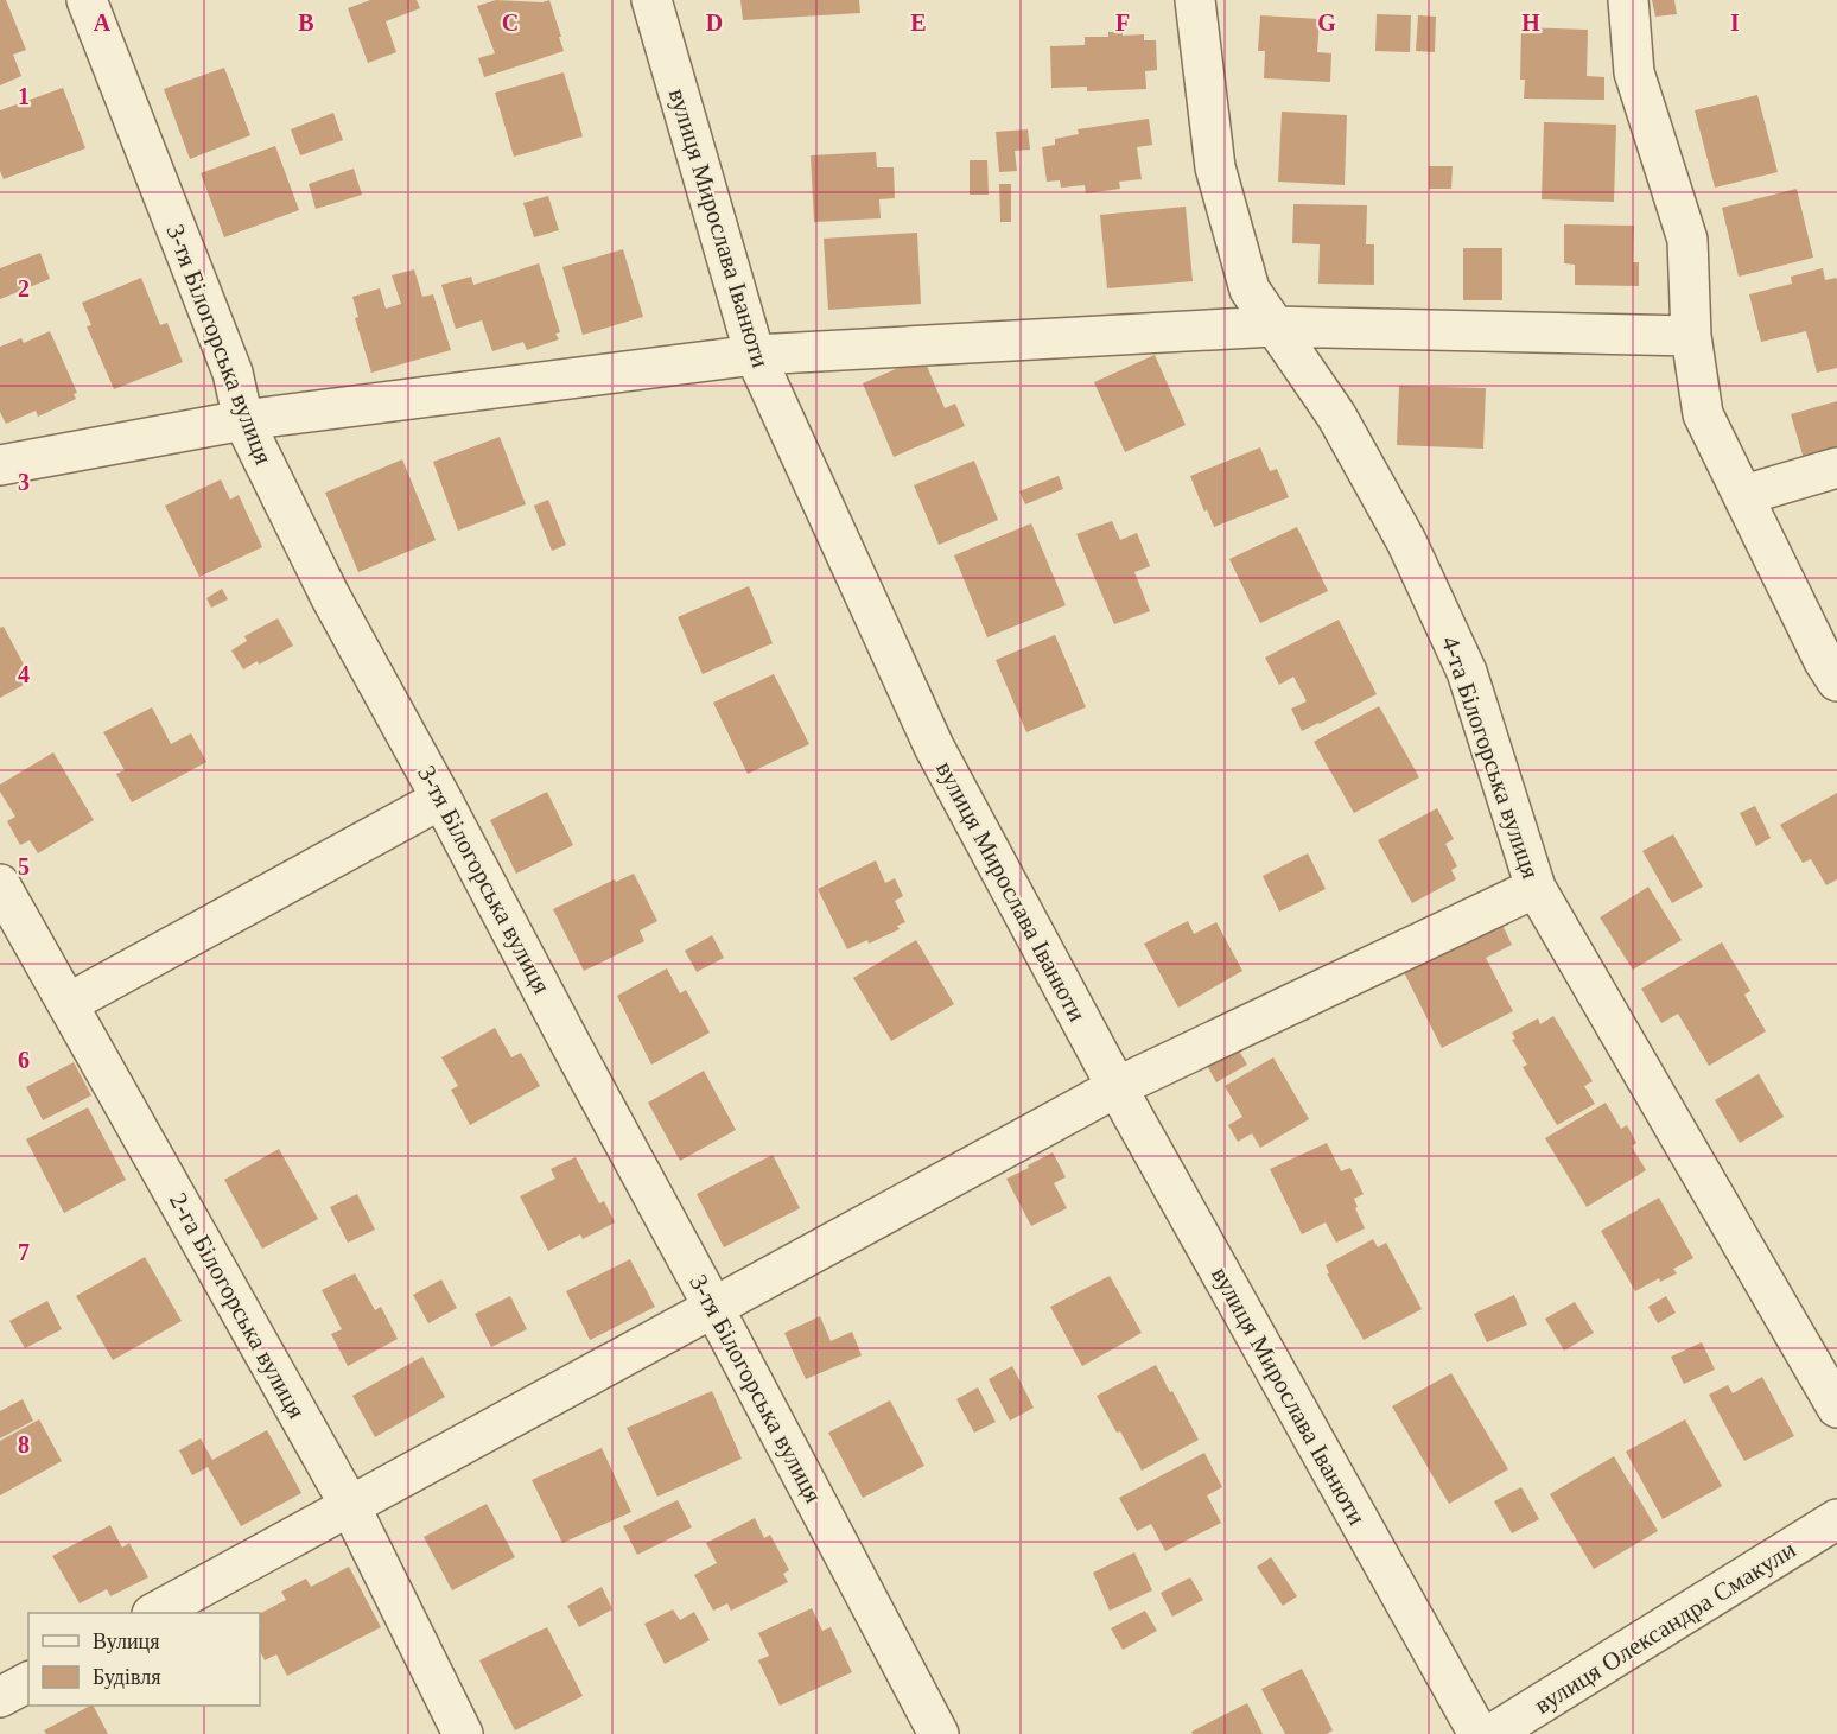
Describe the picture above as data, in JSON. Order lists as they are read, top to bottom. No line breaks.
{"streets":{"street":["вулиця Мирослава Іванюти","3-тя Білогорська вулиця","4-та Білогорська вулиця","2-га Білогорська вулиця","вулиця Олександра Смакули"]},"legend":["Вулиця","Будівля"],"grid":{"columns":["A","B","C","D","E","F","G","H","I"],"rows":["1","2","3","4","5","6","7","8"]}}
